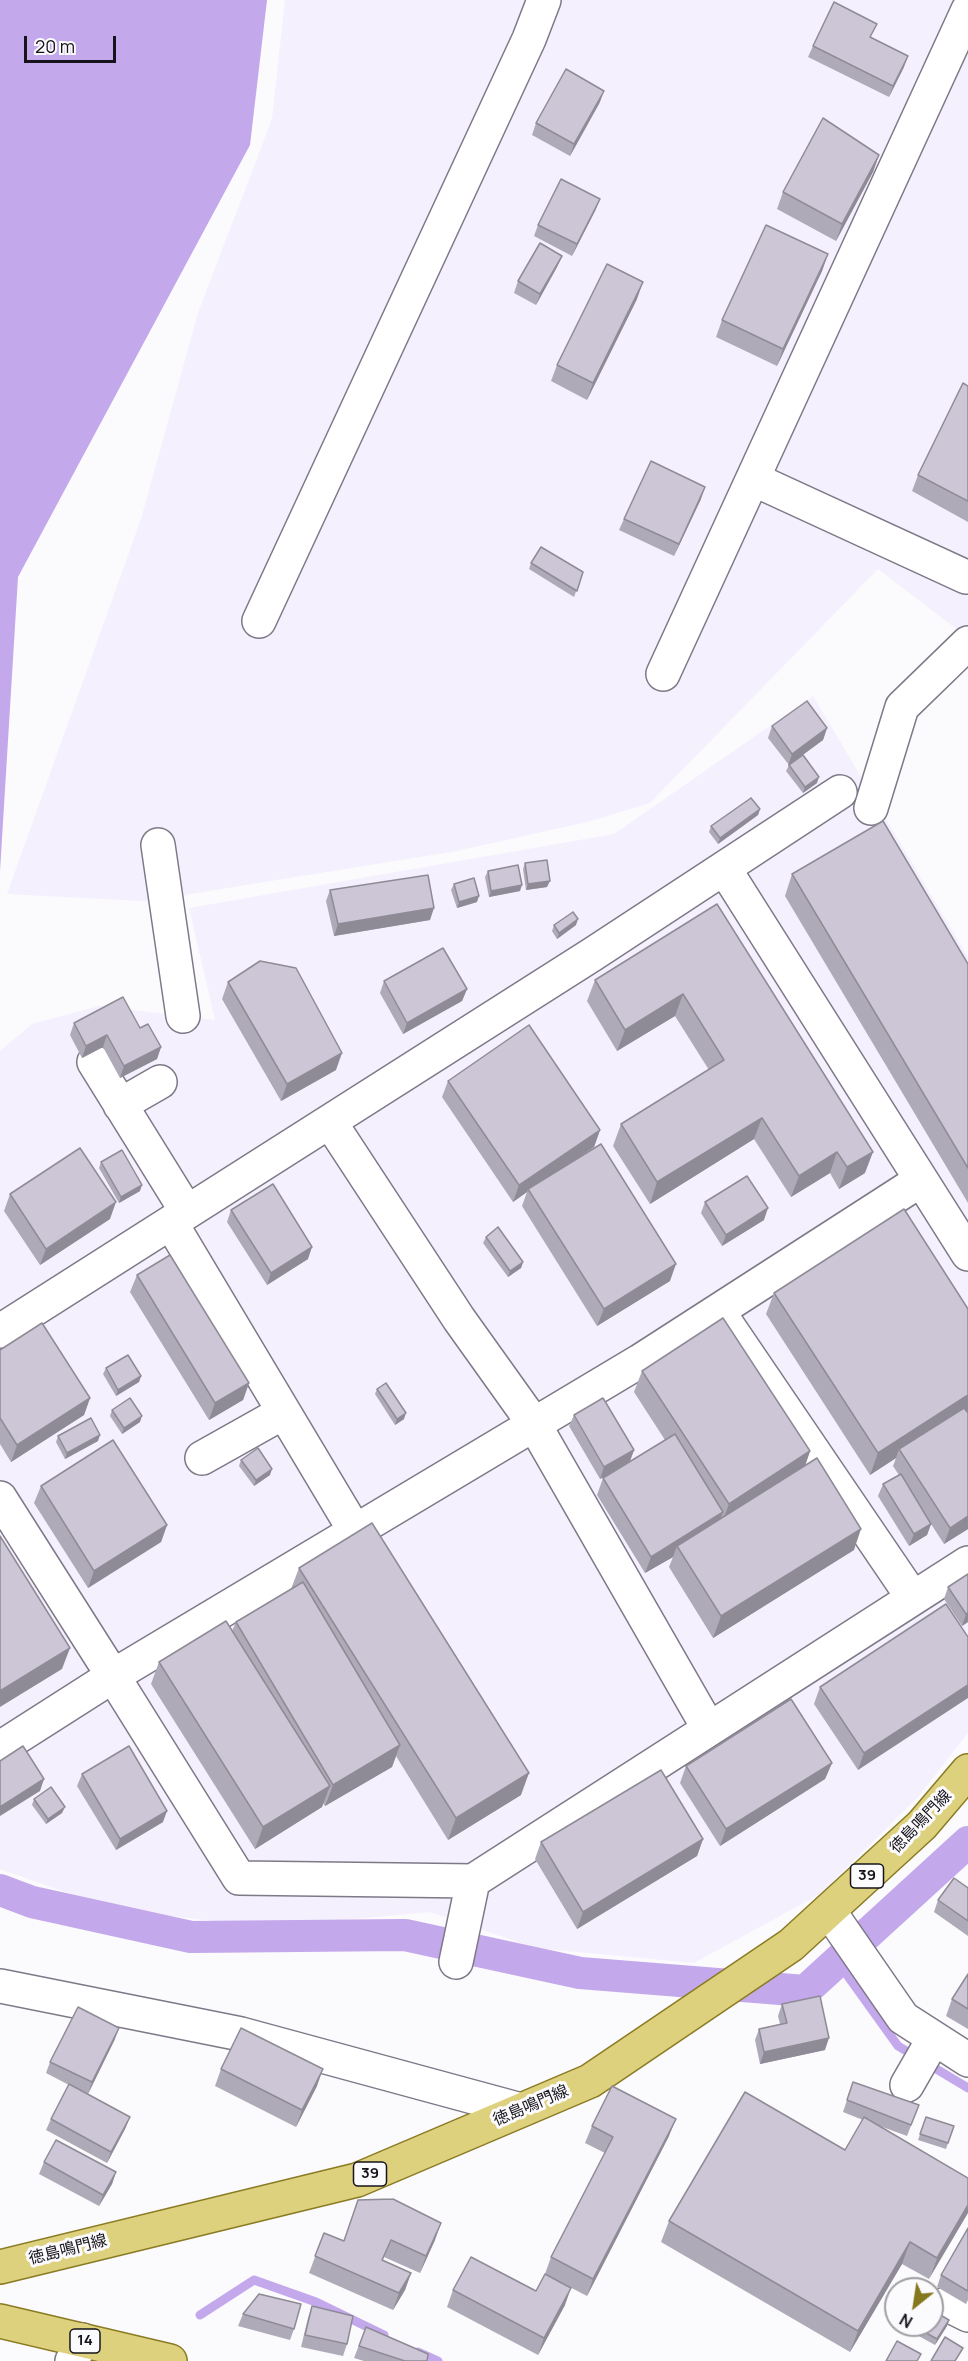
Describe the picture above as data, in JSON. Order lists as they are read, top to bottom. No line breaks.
{"streets":{"main road":["徳島鳴門線","39","14"]},"scale_bar":"20 m","north":"bottom left"}
